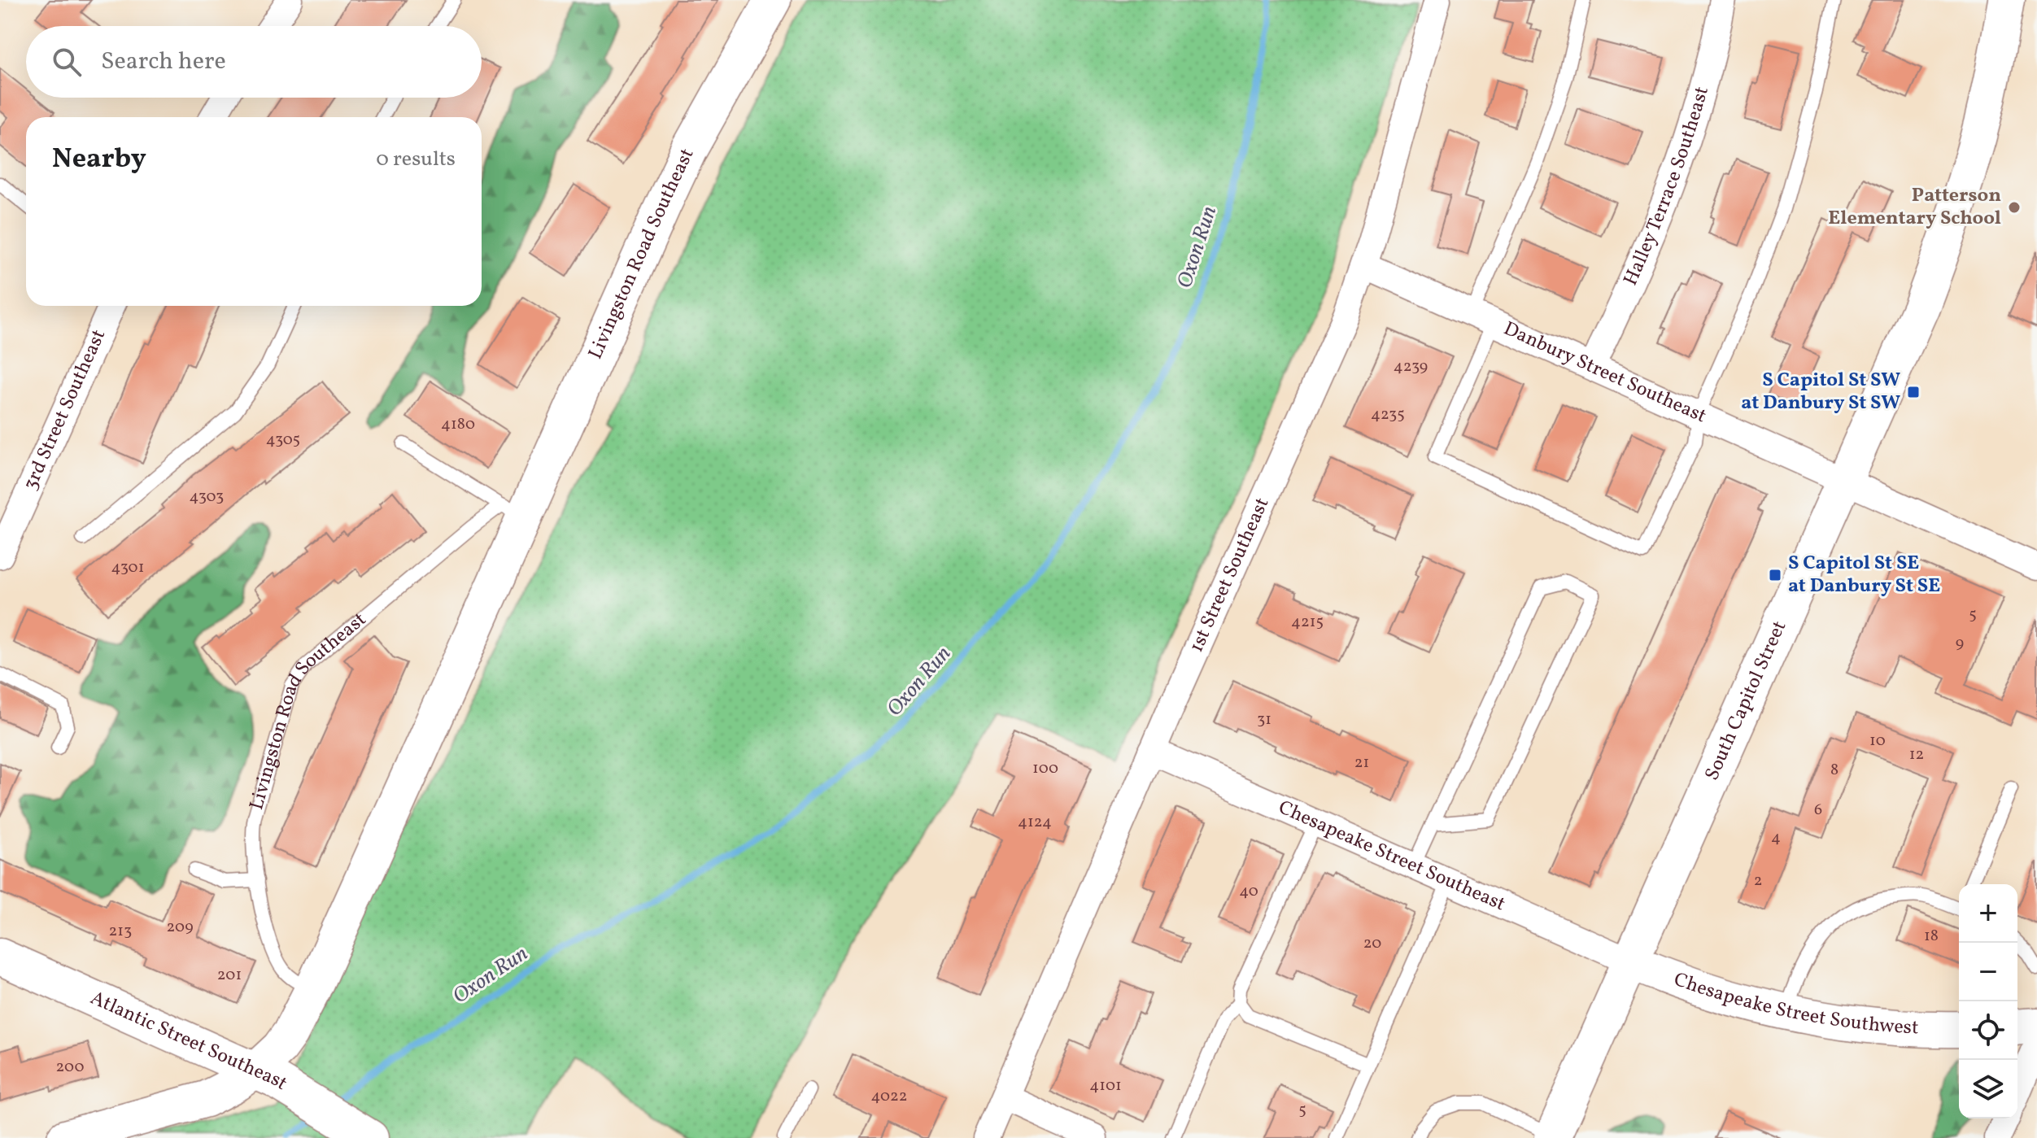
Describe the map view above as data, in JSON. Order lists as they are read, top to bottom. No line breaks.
{"streets":{"street":["Halley Terrace Southeast","Livingston Road Southeast","Danbury Street Southeast","3rd Street Southeast","1st Street Southeast","South Capitol Street","Chesapeake Street Southeast","Chesapeake Street Southwest","Atlantic Street Southeast"]},"crossings":[["Halley Terrace Southeast","Danbury Street Southeast"],["Livingston Road Southeast","Atlantic Street Southeast"],["Danbury Street Southeast","1st Street Southeast"],["Danbury Street Southeast","South Capitol Street"],["1st Street Southeast","Chesapeake Street Southeast"],["South Capitol Street","Chesapeake Street Southeast"],["South Capitol Street","Chesapeake Street Southwest"],["Chesapeake Street Southeast","Chesapeake Street Southwest"]],"water":["Oxon Run"],"places":{"other":["Patterson Elementary School"],"transit":["S Capitol St SW at Danbury St SW","S Capitol St SE at Danbury St SE"]},"house_numbers":["4239","4235","4180","4305","4303","4301","5","4215","9","31","10","12","21","100","8","6","4124","4","2","40","209","213","18","20","201","200","4101","4022","5"],"page":{"search":"Search here","heading":["Nearby","0 results"],"map_buttons":["+","−"]}}
